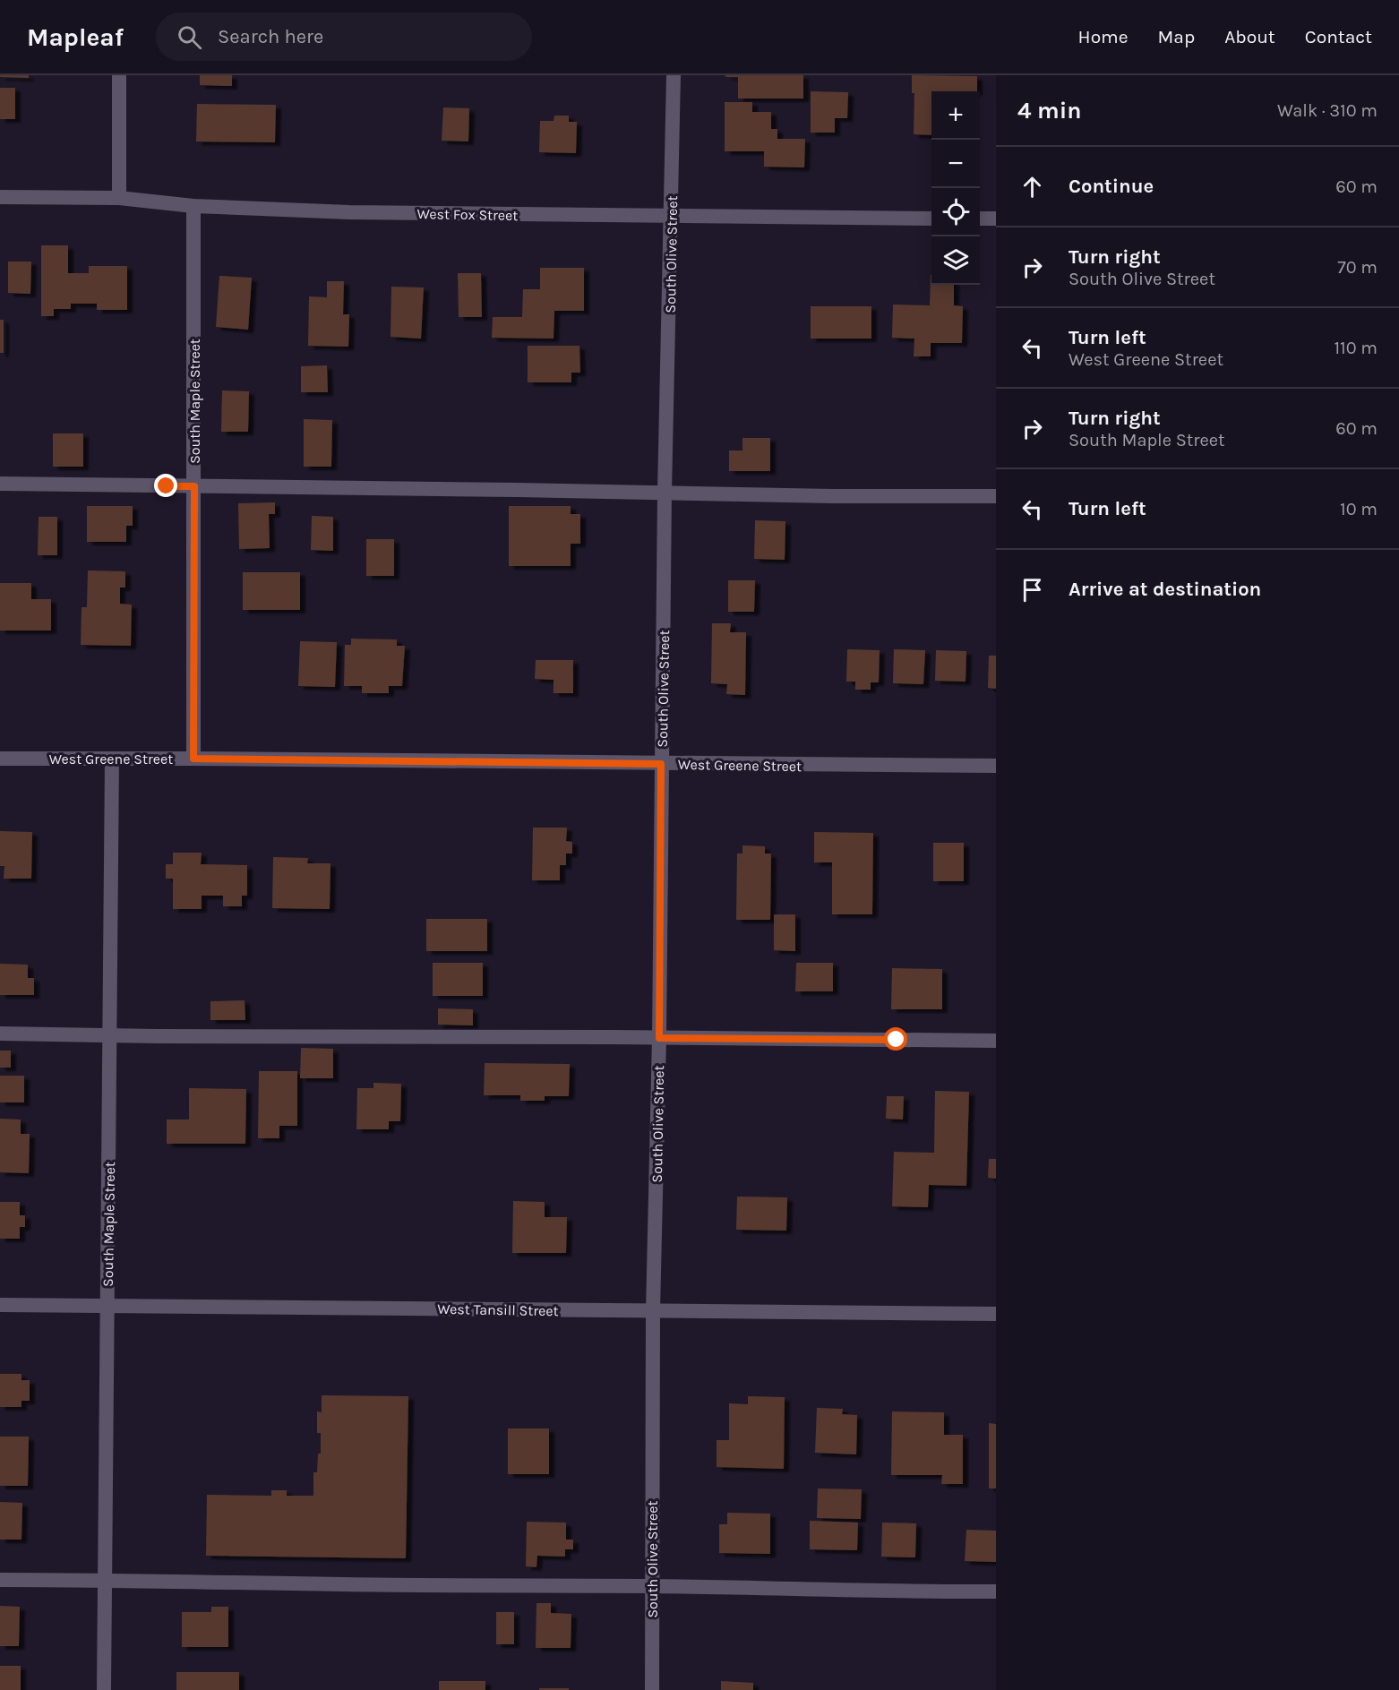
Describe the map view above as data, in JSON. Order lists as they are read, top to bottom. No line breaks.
{"streets":{"street":["West Fox Street","South Olive Street","South Maple Street","West Greene Street","West Tansill Street"]},"crossings":[["West Fox Street","South Olive Street"],["West Fox Street","South Maple Street"],["South Olive Street","West Greene Street"],["South Olive Street","West Tansill Street"],["South Maple Street","West Greene Street"],["South Maple Street","West Tansill Street"]],"page":{"header":"Mapleaf","search":"Search here","nav":["Home","Map","About","Contact"],"heading":["4 min","Walk · 310 m"],"map_buttons":["+","−"],"list":[["Continue","60 m"],["Turn right","South Olive Street","70 m"],["Turn left","West Greene Street","110 m"],["Turn right","South Maple Street","60 m"],["Turn left","10 m"],"Arrive at destination"]}}
